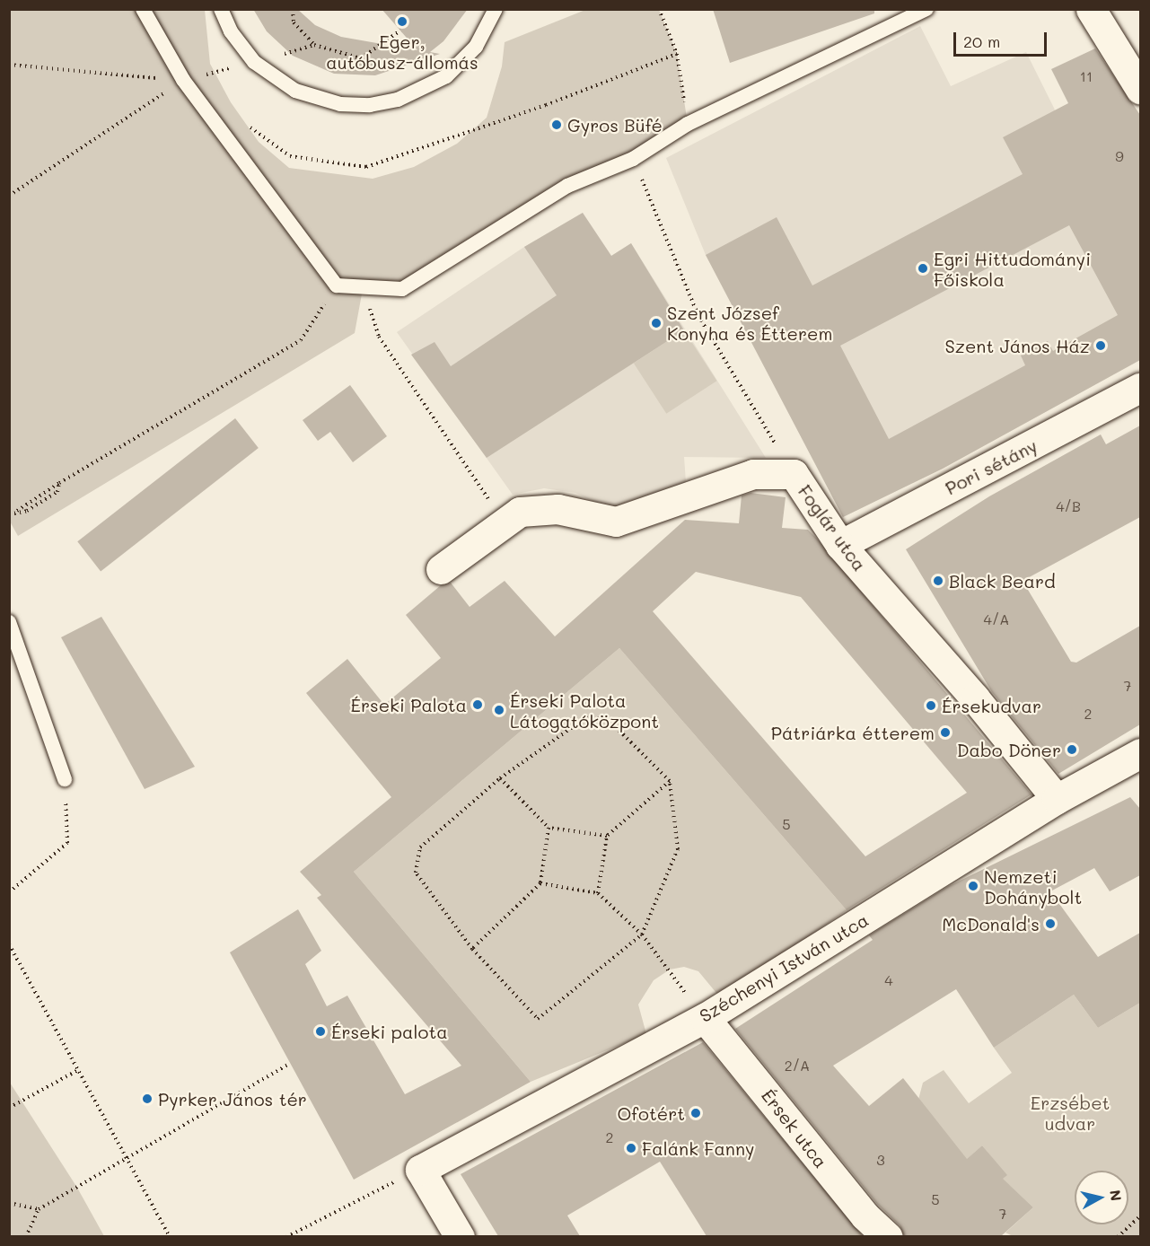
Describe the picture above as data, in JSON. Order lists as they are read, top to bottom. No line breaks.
{"streets":{"street":["Pori sétány","Foglár utca","Széchenyi István utca","Érsek utca"]},"crossings":[["Pori sétány","Foglár utca"],["Foglár utca","Széchenyi István utca"],["Széchenyi István utca","Érsek utca"]],"parks":["Erzsébet udvar"],"places":["Eger, autóbusz-állomás","Gyros Büfé","Egri Hittudományi Főiskola","Szent József Konyha és Étterem","Szent János Ház","Black Beard","Érseki Palota","Érsekudvar","Érseki Palota Látogatóközpont","Pátriárka étterem","Dabo Döner","Nemzeti Dohánybolt","McDonald's","Érseki palota","Pyrker János tér","Ofotért","Falánk Fanny"],"house_numbers":["11","9","4/B","4/A","7","2","5","4","2/A","2","3","5","7"],"scale_bar":"20 m","north":"right"}
